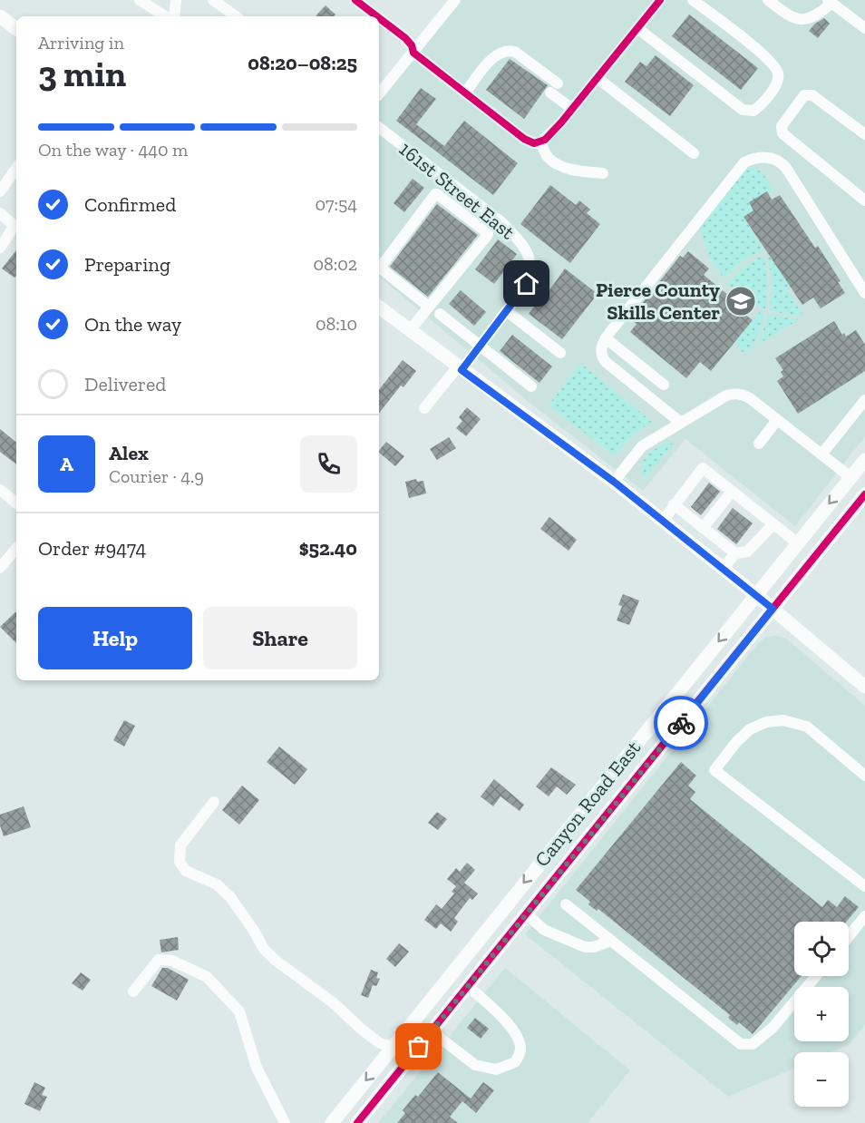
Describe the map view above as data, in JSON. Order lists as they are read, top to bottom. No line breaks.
{"streets":{"main road":["Canyon Road East"],"street":["161st Street East"]},"places":{"school or university":["Pierce County Skills Center"]},"page":{"heading":["3 min","Arriving in","08:20–08:25"],"panel":["Alex","Courier · 4.9","Order #9474","$52.40"],"bar":"On the way · 440 m","list":[["Confirmed","07:54"],["Preparing","08:02"],["On the way","08:10"],"Delivered"],"round":"A","buttons":["Help","Share"],"map_buttons":["+","−"]}}
